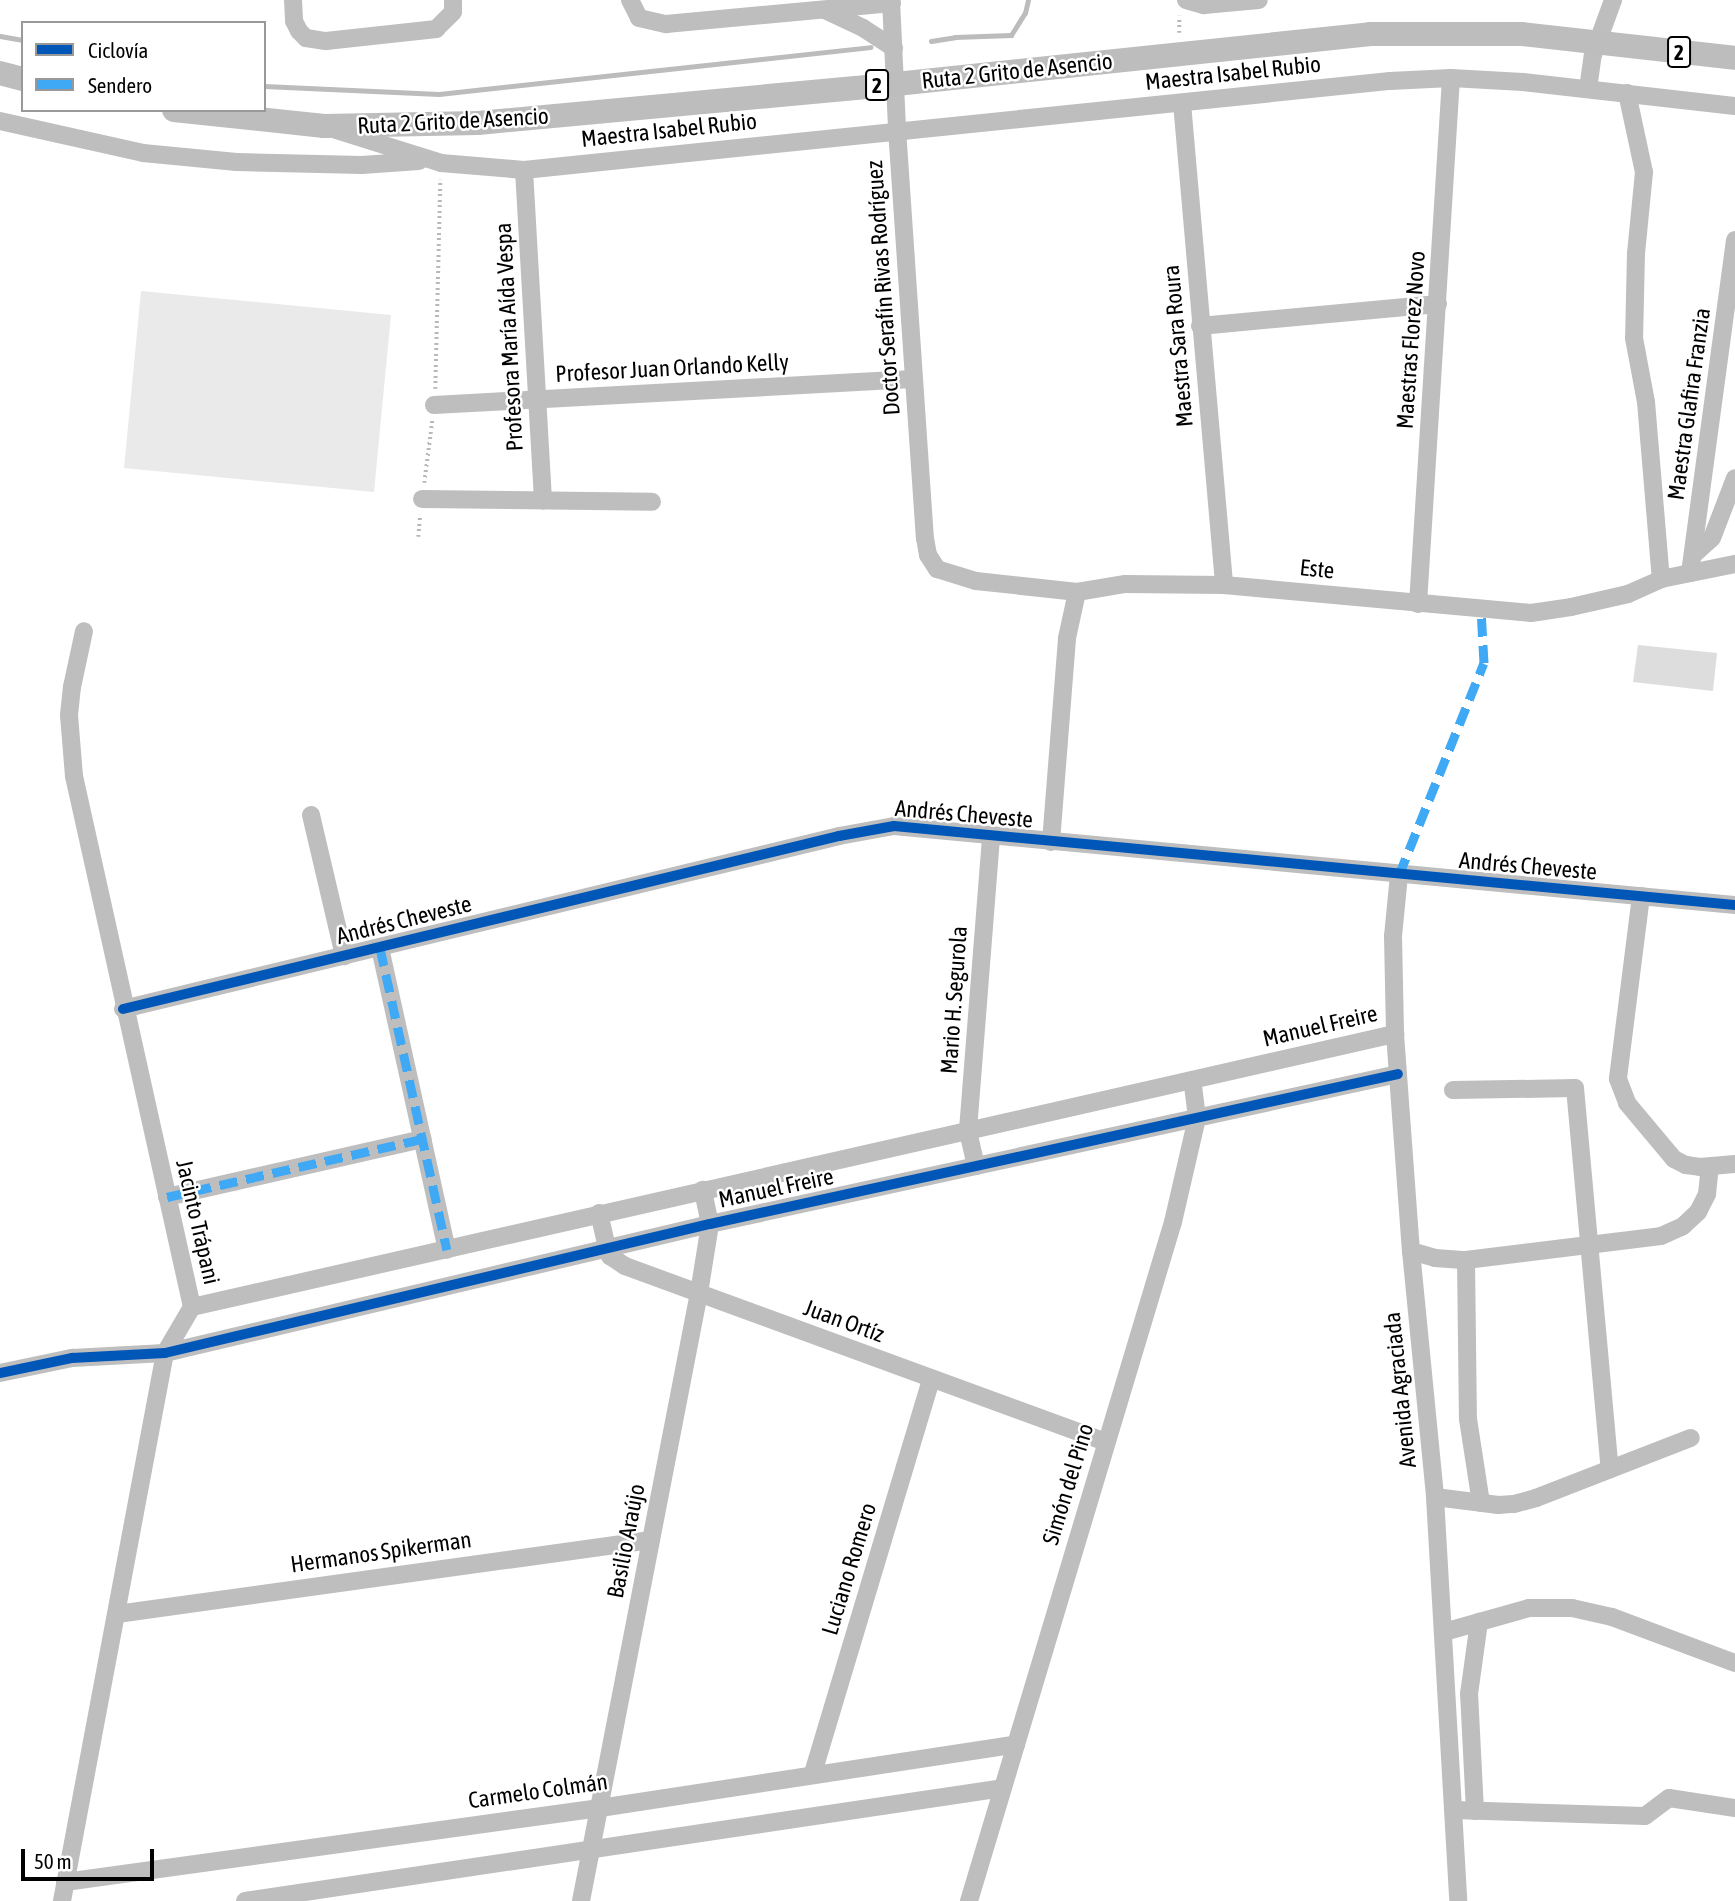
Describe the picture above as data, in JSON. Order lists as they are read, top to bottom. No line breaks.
{"streets":{"highway":["2","Ruta 2 Grito de Asencio"],"street":["Maestra Isabel Rubio","Doctor Serafín Rivas Rodríguez","Profesora María Aída Vespa","Maestras Florez Novo","Maestra Sara Roura","Profesor Juan Orlando Kelly","Maestra Glafira Franzia","Este","Andrés Cheveste","Mario H. Segurola","Manuel Freire","Jacinto Trápani","Juan Ortíz","Avenida Agraciada","Simón del Pino","Basilio Araújo","Hermanos Spikerman","Luciano Romero","Carmelo Colmán"]},"crossings":[["Ruta 2 Grito de Asencio","Maestra Isabel Rubio"],["Ruta 2 Grito de Asencio","Doctor Serafín Rivas Rodríguez"],["Maestra Isabel Rubio","Doctor Serafín Rivas Rodríguez"],["Maestra Isabel Rubio","Profesora María Aída Vespa"],["Maestra Isabel Rubio","Maestras Florez Novo"],["Maestra Isabel Rubio","Maestra Sara Roura"],["Doctor Serafín Rivas Rodríguez","Profesor Juan Orlando Kelly"],["Doctor Serafín Rivas Rodríguez","Este"],["Profesora María Aída Vespa","Profesor Juan Orlando Kelly"],["Maestras Florez Novo","Este"],["Maestra Sara Roura","Este"],["Maestra Glafira Franzia","Este"],["Andrés Cheveste","Mario H. Segurola"],["Andrés Cheveste","Jacinto Trápani"],["Andrés Cheveste","Avenida Agraciada"],["Mario H. Segurola","Manuel Freire"],["Manuel Freire","Jacinto Trápani"],["Manuel Freire","Juan Ortíz"],["Manuel Freire","Avenida Agraciada"],["Manuel Freire","Simón del Pino"],["Manuel Freire","Basilio Araújo"],["Jacinto Trápani","Hermanos Spikerman"],["Jacinto Trápani","Carmelo Colmán"],["Juan Ortíz","Simón del Pino"],["Juan Ortíz","Basilio Araújo"],["Juan Ortíz","Luciano Romero"],["Simón del Pino","Carmelo Colmán"],["Basilio Araújo","Hermanos Spikerman"],["Basilio Araújo","Carmelo Colmán"],["Luciano Romero","Carmelo Colmán"]],"legend":["Ciclovía","Sendero"],"scale_bar":"50 m"}
